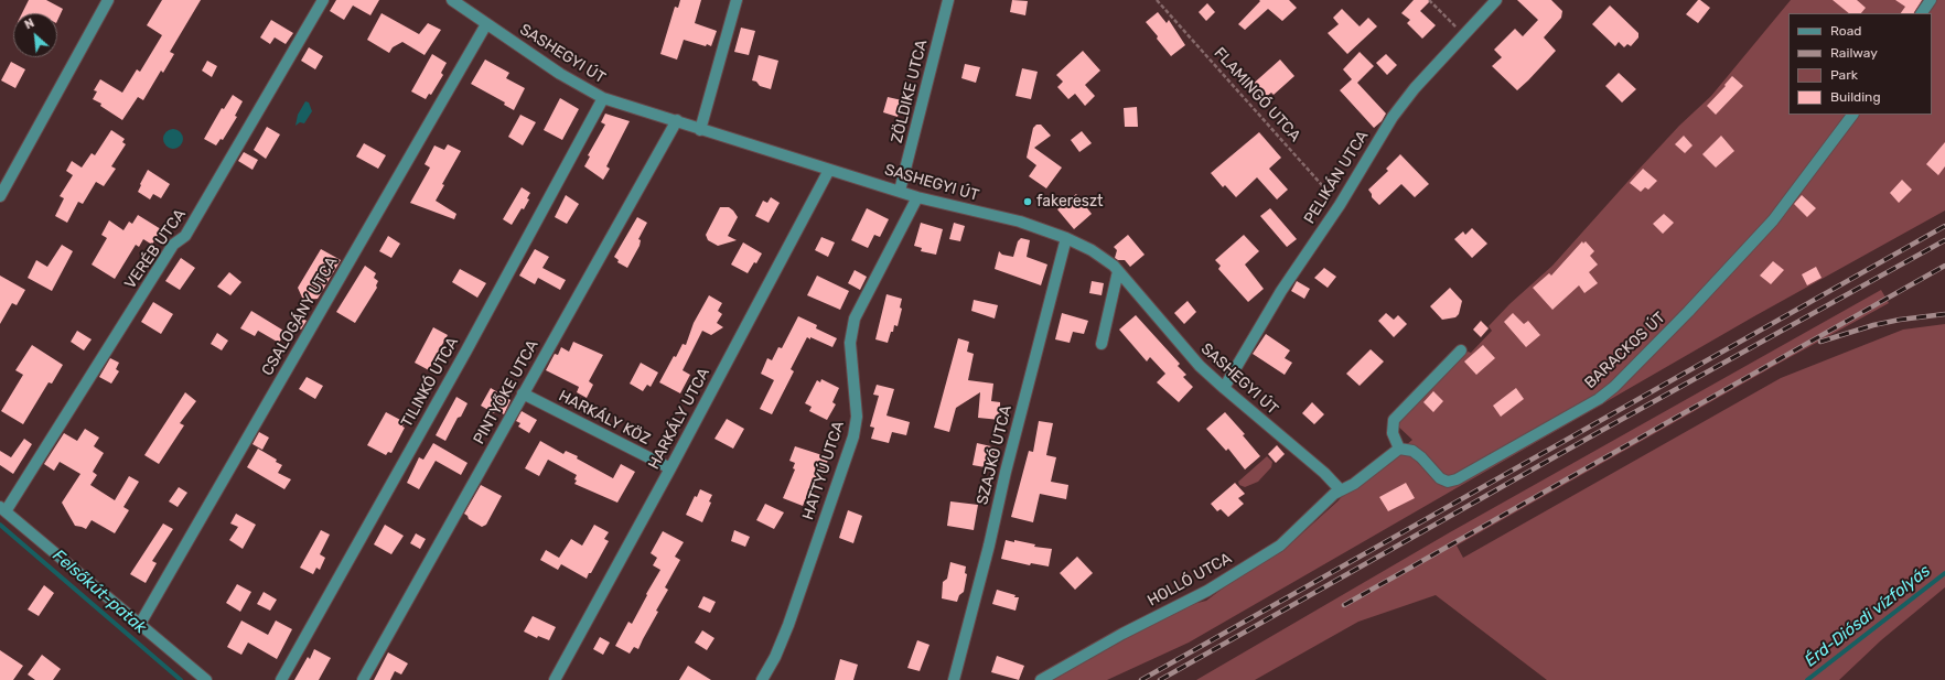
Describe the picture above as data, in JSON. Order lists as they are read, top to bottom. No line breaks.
{"streets":{"street":["SASHEGYI ÚT","ZÖLDIKE UTCA","PELIKÁN UTCA","VERÉB UTCA","CSALOGÁNY UTCA","BARACKOS ÚT","TILINKÓ UTCA","PINTYŐKE UTCA","HARKÁLY KÖZ","HARKÁLY UTCA","SZAJKÓ UTCA","HATTYÚ UTCA","HOLLÓ UTCA"],"path":["FLAMINGÓ UTCA"]},"crossings":[["SASHEGYI ÚT","ZÖLDIKE UTCA"],["SASHEGYI ÚT","PELIKÁN UTCA"],["SASHEGYI ÚT","CSALOGÁNY UTCA"],["SASHEGYI ÚT","TILINKÓ UTCA"],["SASHEGYI ÚT","PINTYŐKE UTCA"],["SASHEGYI ÚT","HARKÁLY UTCA"],["SASHEGYI ÚT","SZAJKÓ UTCA"],["SASHEGYI ÚT","HATTYÚ UTCA"],["SASHEGYI ÚT","HOLLÓ UTCA"],["FLAMINGÓ UTCA","PELIKÁN UTCA"],["PINTYŐKE UTCA","HARKÁLY KÖZ"],["HARKÁLY KÖZ","HARKÁLY UTCA"]],"water":["Felsőkút-patak","Érd-Diósdi vízfolyás"],"places":["fakereszt"],"legend":["Road","Railway","Park","Building"],"north":"top left"}
